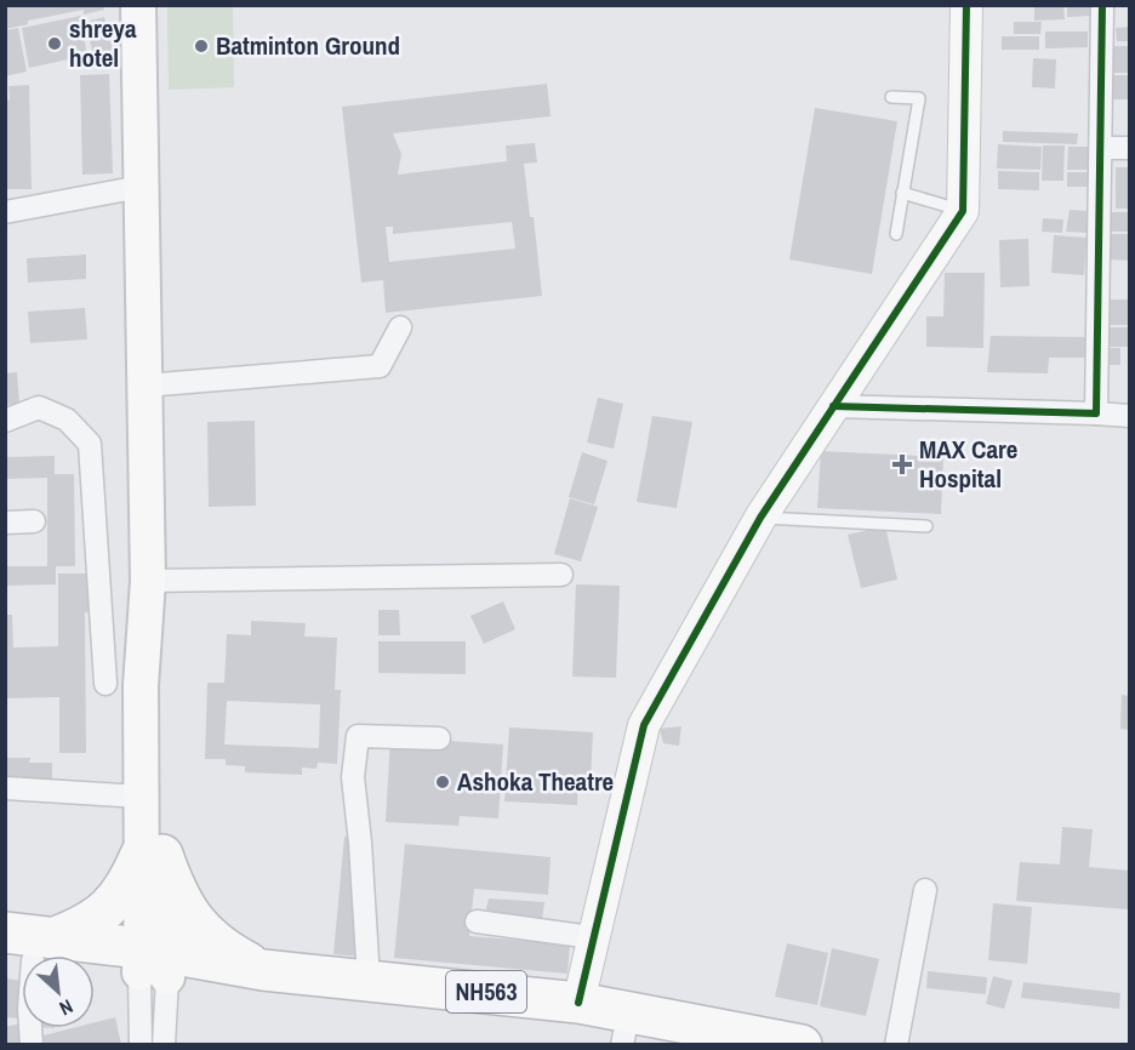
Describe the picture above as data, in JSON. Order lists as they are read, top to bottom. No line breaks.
{"streets":{"highway":["NH563"]},"places":{"other":["shreya hotel","Batminton Ground","Ashoka Theatre"],"health":["MAX Care Hospital"]},"north":"bottom right"}
